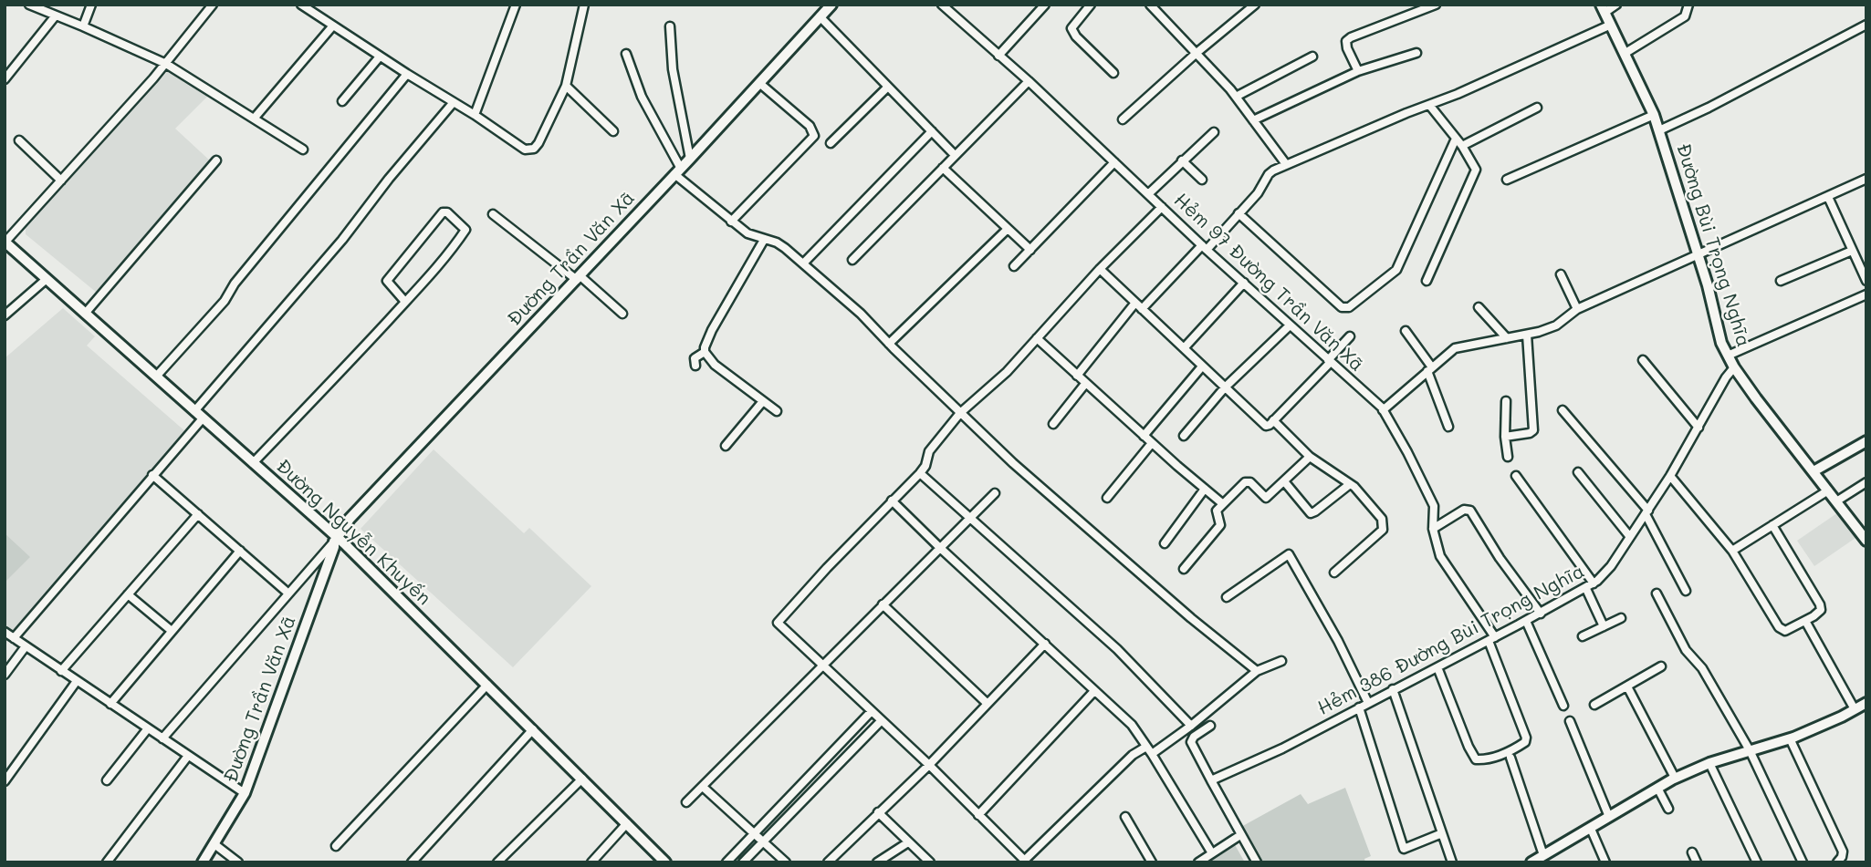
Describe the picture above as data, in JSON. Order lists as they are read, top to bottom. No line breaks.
{"streets":{"street":["Đường Bùi Trọng Nghĩa","Đường Trần Văn Xã","Hẻm 97 Đường Trần Văn Xã","Đường Nguyễn Khuyến","Hẻm 386 Đường Bùi Trọng Nghĩa"]},"crossings":[["Đường Bùi Trọng Nghĩa","Hẻm 386 Đường Bùi Trọng Nghĩa"],["Đường Trần Văn Xã","Đường Nguyễn Khuyến"],["Hẻm 97 Đường Trần Văn Xã","Hẻm 386 Đường Bùi Trọng Nghĩa"]]}
